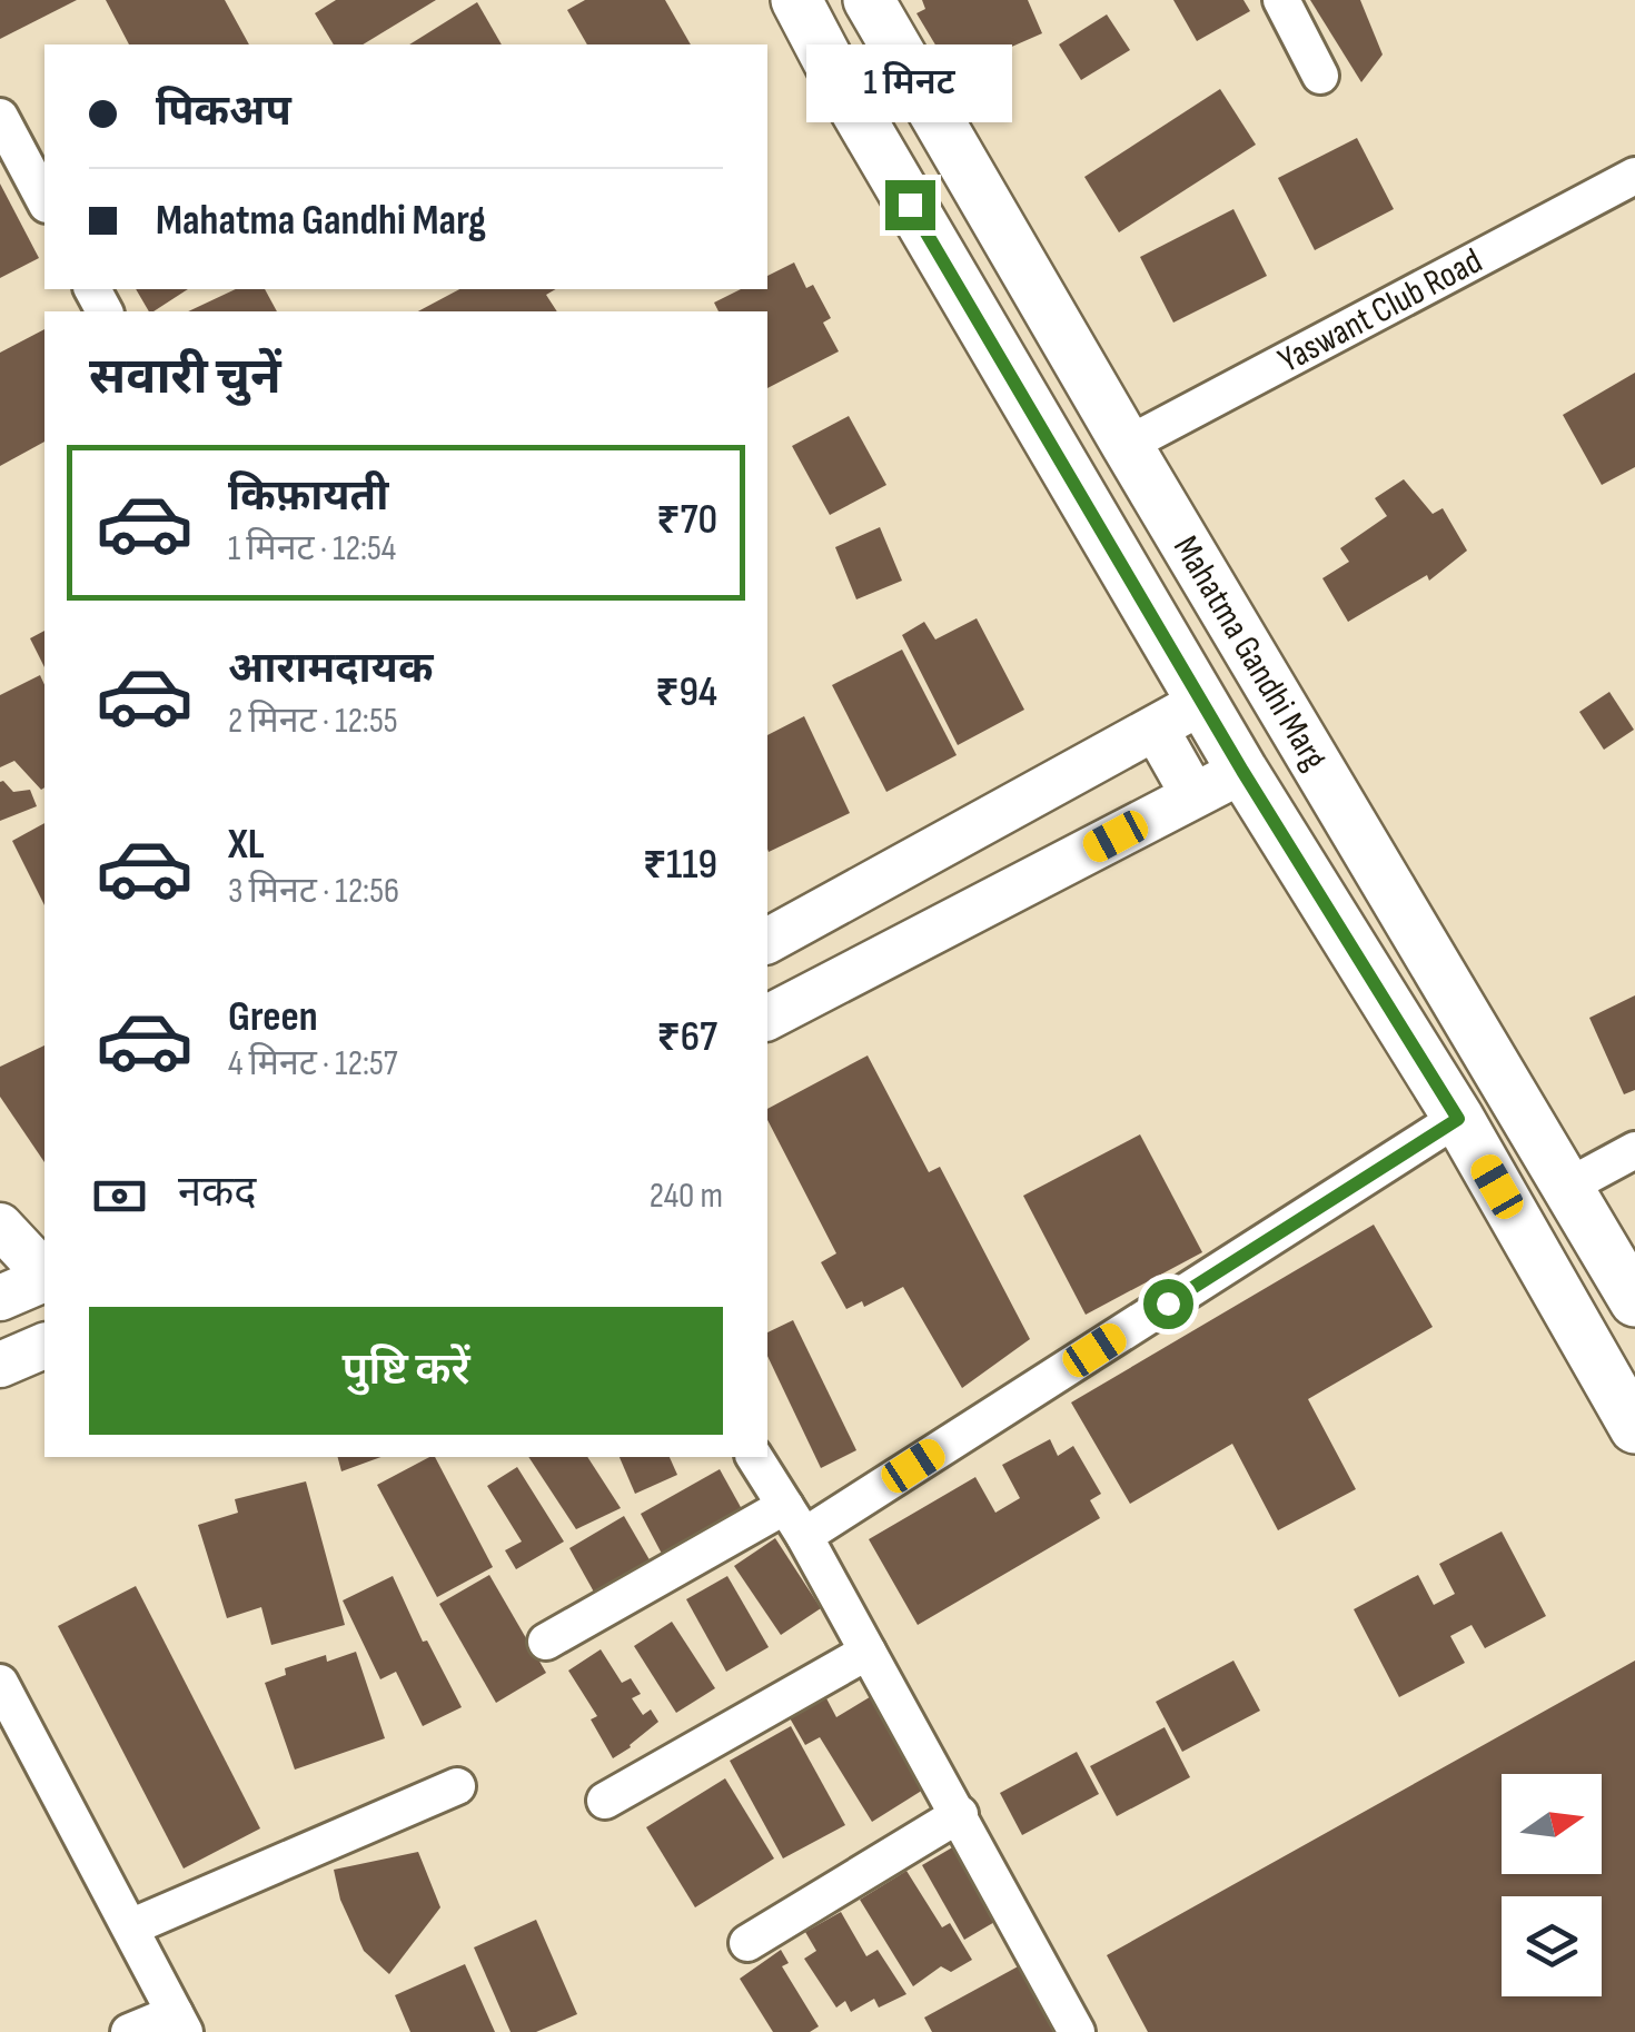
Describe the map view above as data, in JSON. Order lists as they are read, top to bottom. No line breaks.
{"streets":{"main road":["Mahatma Gandhi Marg"],"street":["Yaswant Club Road"]},"crossings":[["Yaswant Club Road","Mahatma Gandhi Marg"]],"north":"right","page":{"bubble":"1 मिनट","banner":["पिकअप","Mahatma Gandhi Marg"],"heading":"सवारी चुनें","list":[{"name":"किफ़ायती","note":"1 मिनट · 12:54","value":"₹70"},{"name":"आरामदायक","note":"2 मिनट · 12:55","value":"₹94"},{"name":"XL","note":"3 मिनट · 12:56","value":"₹119"},{"name":"Green","note":"4 मिनट · 12:57","value":"₹67"}],"pay":["नकद","240 m"],"buttons":"पुष्टि करें"}}
